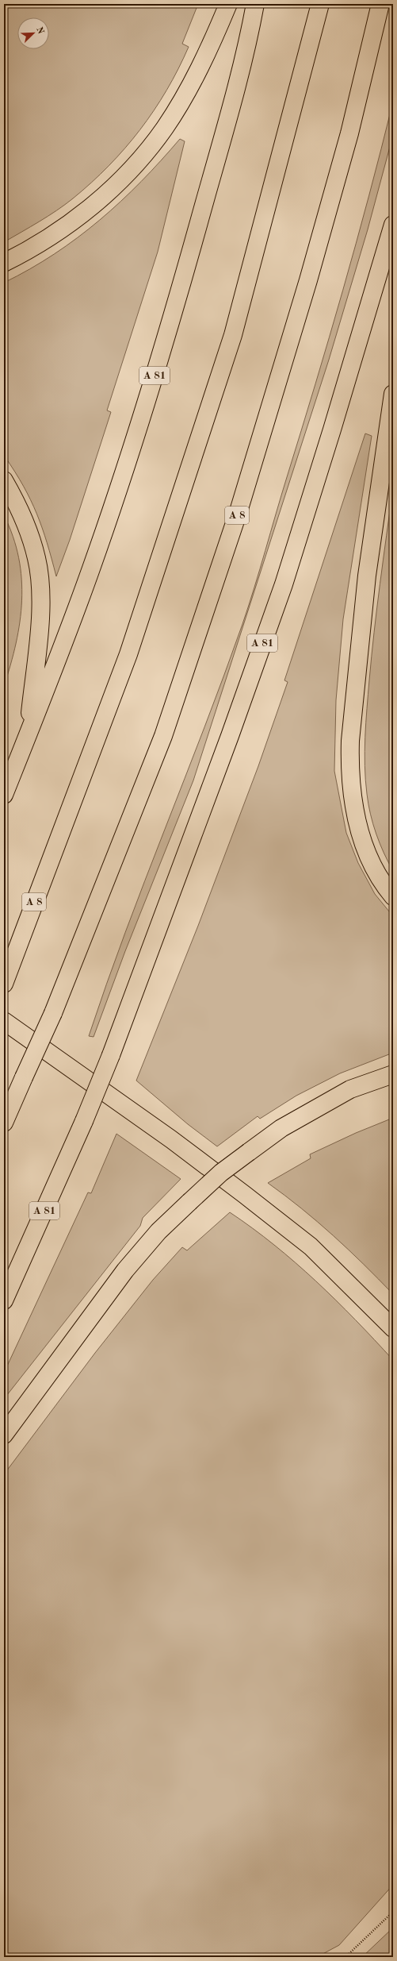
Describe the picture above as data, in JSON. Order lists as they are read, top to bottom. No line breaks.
{"streets":{"highway":["A 81","A 8"]},"north":"top right"}
